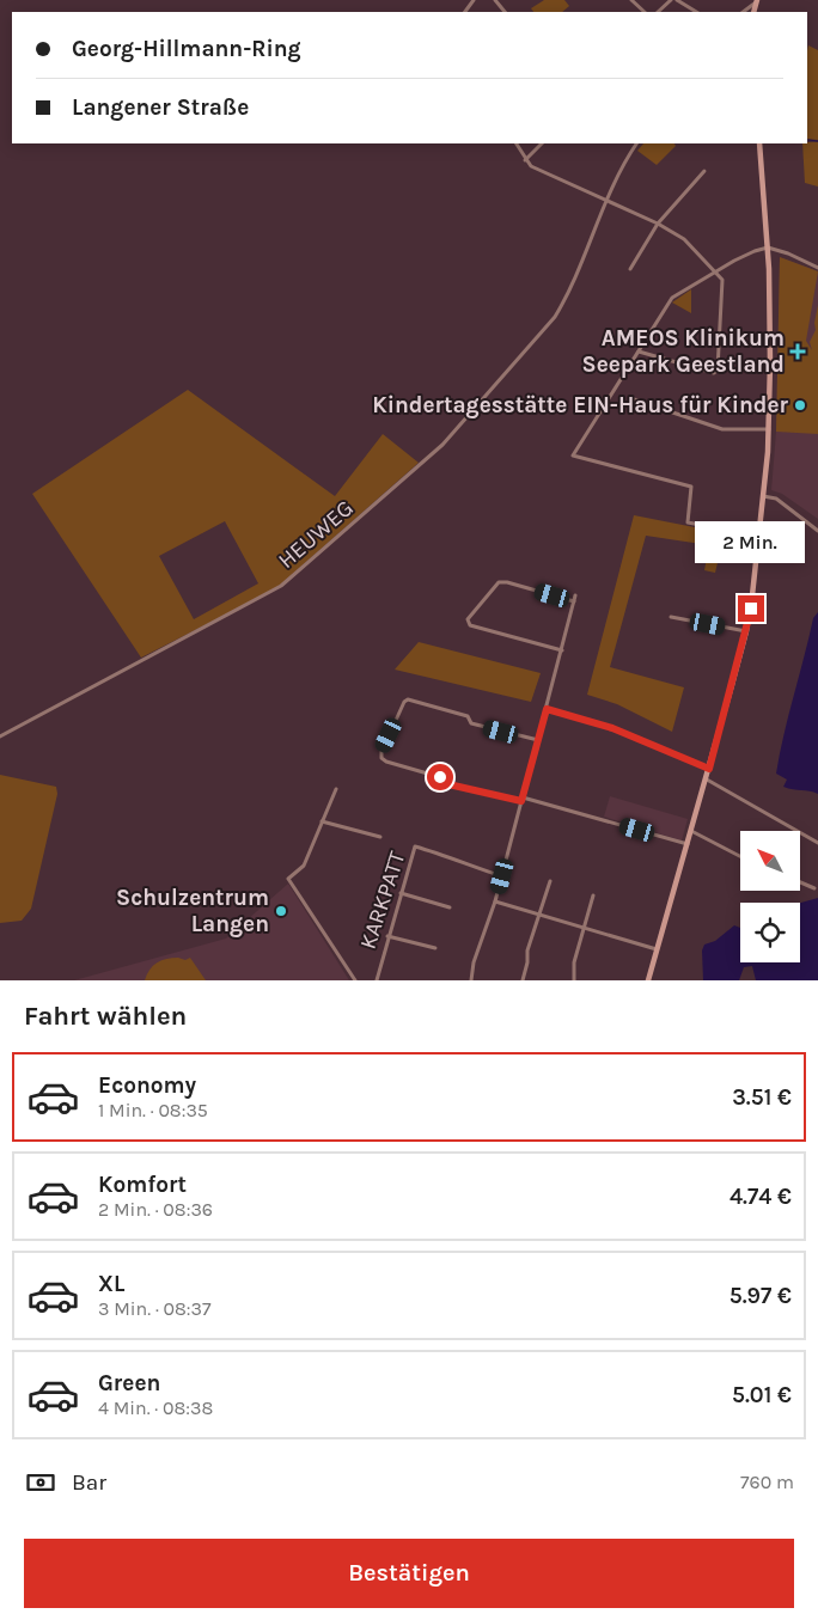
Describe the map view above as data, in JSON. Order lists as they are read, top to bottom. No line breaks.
{"streets":{"street":["HEUWEG","KARKPATT"]},"places":{"health":["AMEOS Klinikum Seepark Geestland"],"other":["Kindertagesstätte EIN-Haus für Kinder","Schulzentrum Langen"]},"north":"top left","page":{"banner":["Georg-Hillmann-Ring","Langener Straße"],"bubble":"2 Min.","heading":"Fahrt wählen","list":[{"name":"Economy","note":"1 Min. · 08:35","value":"3.51 €"},{"name":"Komfort","note":"2 Min. · 08:36","value":"4.74 €"},{"name":"XL","note":"3 Min. · 08:37","value":"5.97 €"},{"name":"Green","note":"4 Min. · 08:38","value":"5.01 €"}],"pay":["Bar","760 m"],"buttons":"Bestätigen"}}
